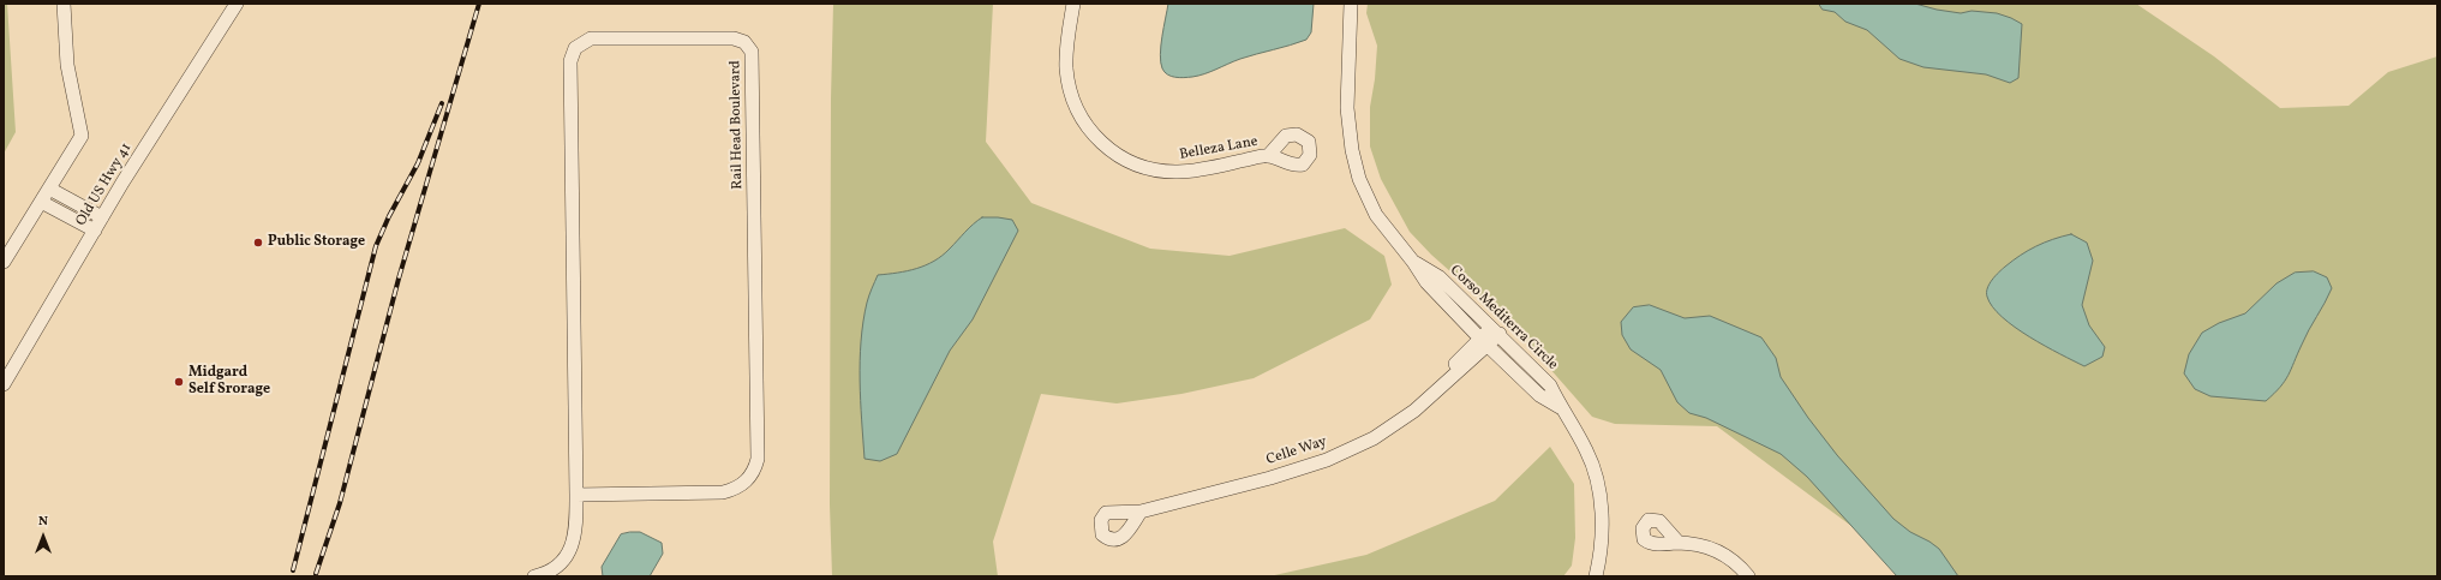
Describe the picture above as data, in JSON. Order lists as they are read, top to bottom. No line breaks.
{"streets":{"street":["Rail Head Boulevard","Belleza Lane","Old US Hwy 41","Corso Mediterra Circle","Celle Way"]},"crossings":[["Corso Mediterra Circle","Celle Way"]],"places":["Public Storage","Midgard Self Srorage"],"north":"top"}
